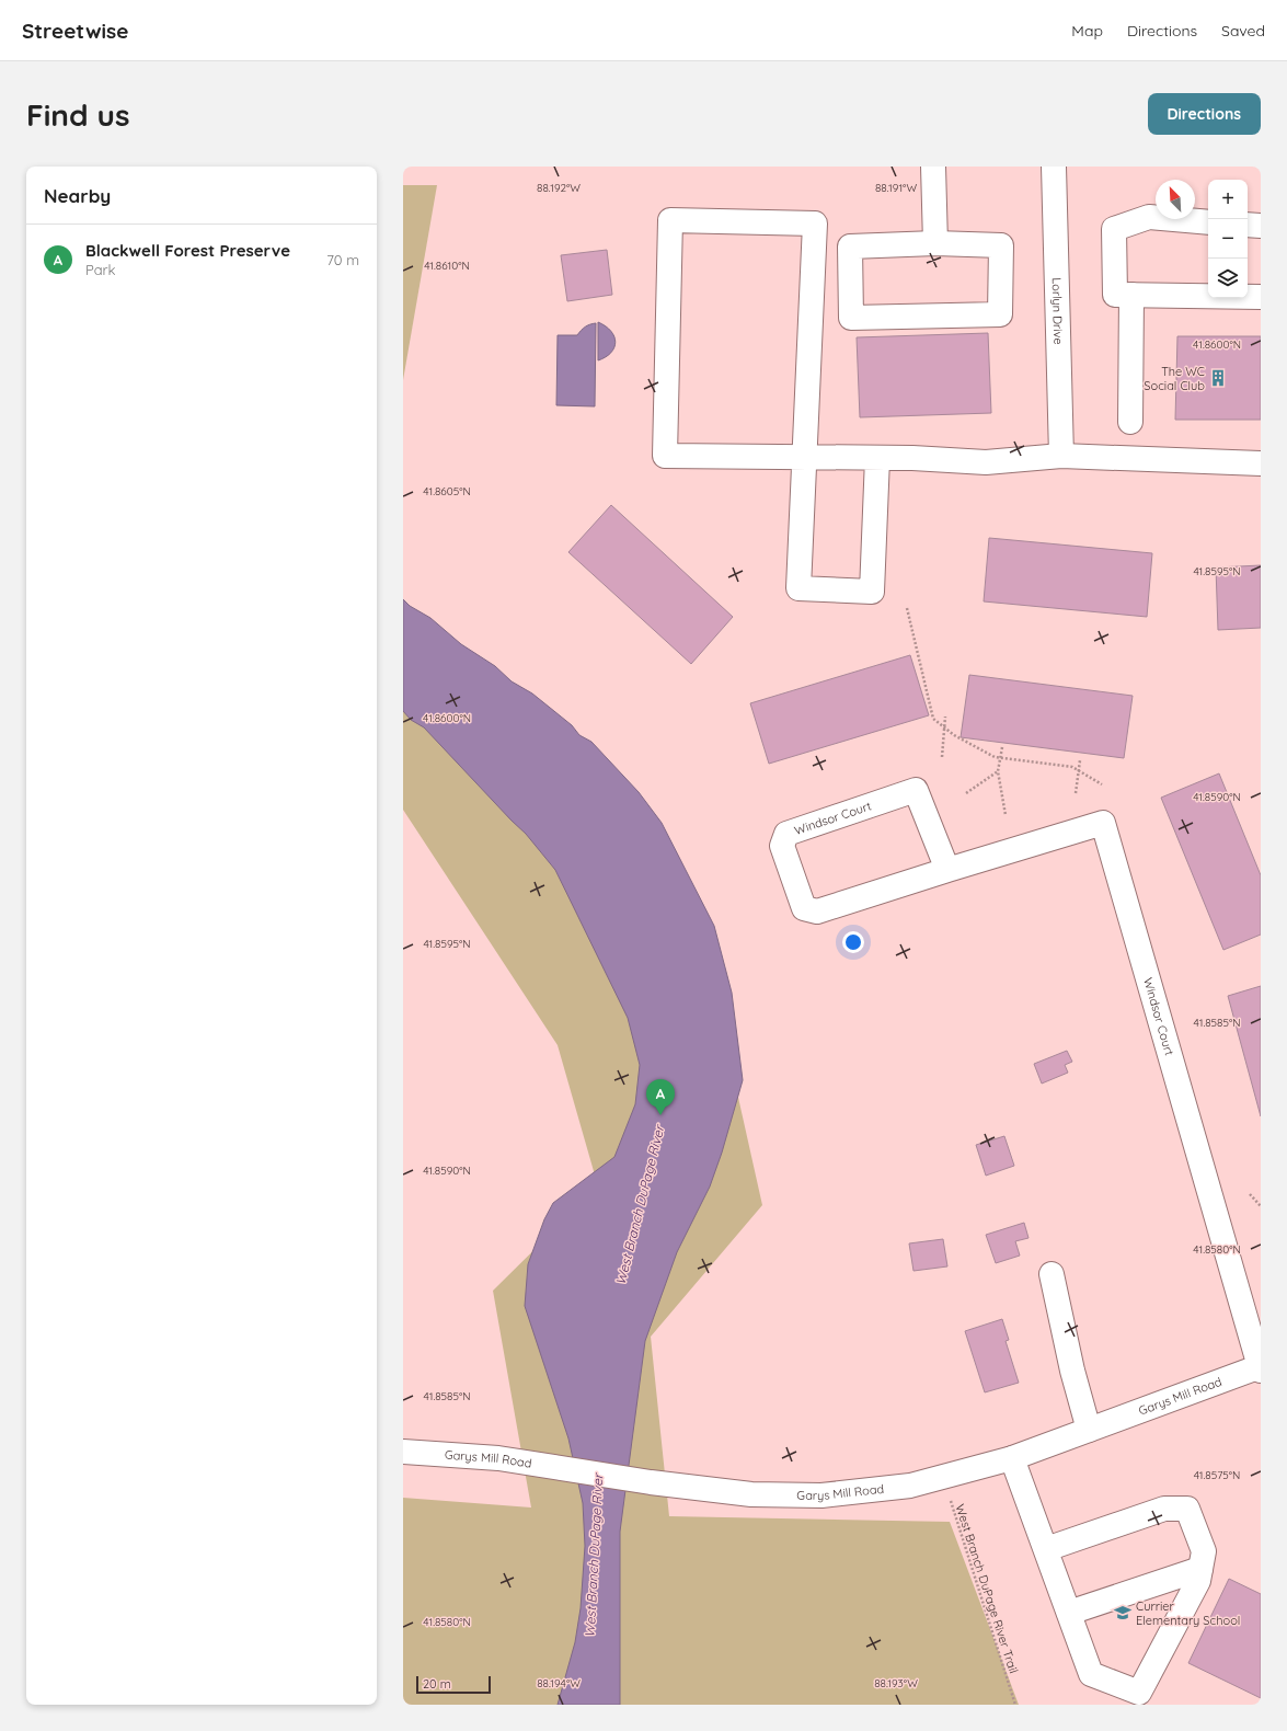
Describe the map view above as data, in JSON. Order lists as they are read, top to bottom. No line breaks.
{"streets":{"street":["Lorlyn Drive","Windsor Court","Garys Mill Road"],"path":["West Branch DuPage River Trail"]},"crossings":[["Windsor Court","Garys Mill Road"],["Garys Mill Road","West Branch DuPage River Trail"]],"water":["West Branch DuPage River"],"places":{"building":["The WC Social Club"],"school or university":["Currier Elementary School"]},"scale_bar":"20 m","north":"top left","page":{"header":"Streetwise","nav":["Map","Directions","Saved"],"buttons":"Directions","title":"Find us","heading":"Nearby","map_buttons":["+","−"],"list":[{"mark":"A","name":"Blackwell Forest Preserve","note":"Park","value":"70 m"}],"pins":"A","scale":"20 m"},"coordinates":["88.192°W","88.191°W","41.8610°N","41.8600°N","41.8605°N","41.8595°N","41.8590°N","41.8585°N","41.8580°N","41.8575°N","88.194°W","88.193°W"]}
